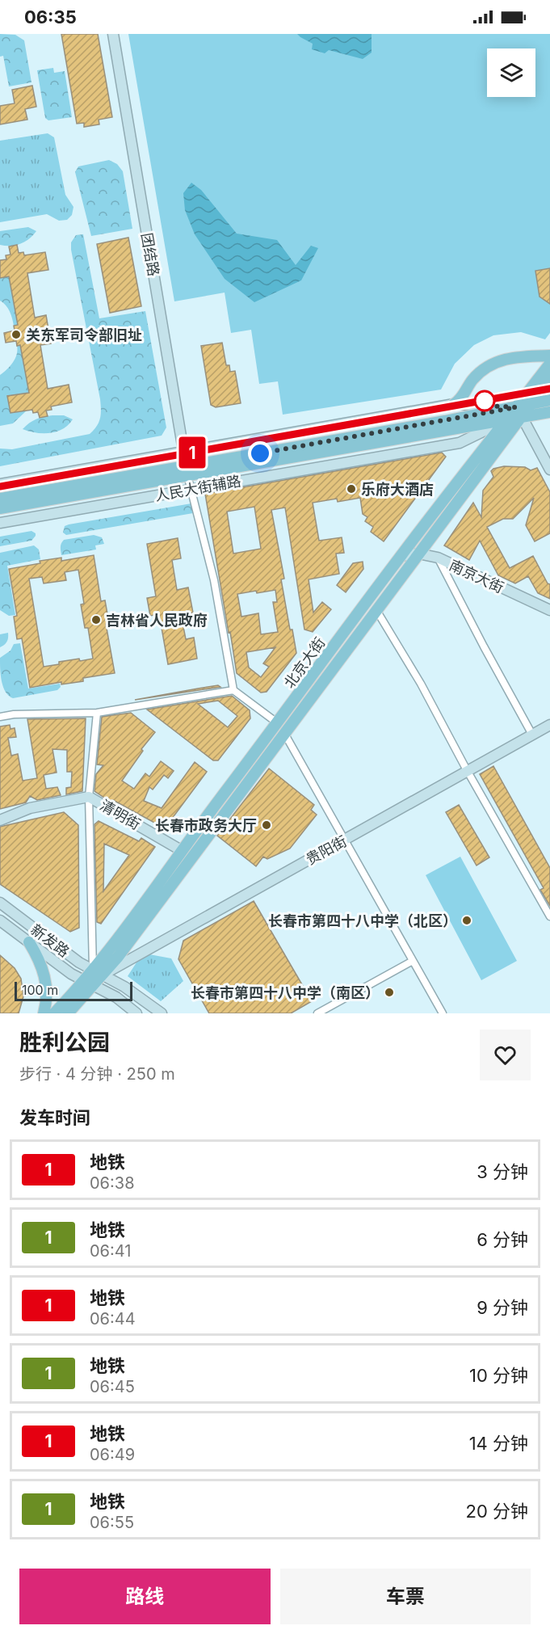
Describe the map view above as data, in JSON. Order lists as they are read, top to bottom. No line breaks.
{"streets":{"main road":["团结路","人民大街辅路","南京大街","北京大街","清明街","贵阳街","新发路"]},"crossings":[["人民大街辅路","北京大街"],["南京大街","北京大街"],["北京大街","清明街"],["北京大街","贵阳街"],["北京大街","新发路"],["贵阳街","新发路"]],"places":["关东军司令部旧址","乐府大酒店","吉林省人民政府","长春市政务大厅","长春市第四十八中学（北区）","长春市第四十八中学（南区）"],"lines":["metro line 1"],"scale_bar":"100 m","page":{"status":"06:35","on_map":"1","scale":"100 m","heading":[["胜利公园","步行 · 4 分钟 · 250 m"],"发车时间"],"list":[{"mark":"1","name":"地铁","note":"06:38","value":"3 分钟"},{"mark":"1","name":"地铁","note":"06:41","value":"6 分钟"},{"mark":"1","name":"地铁","note":"06:44","value":"9 分钟"},{"mark":"1","name":"地铁","note":"06:45","value":"10 分钟"},{"mark":"1","name":"地铁","note":"06:49","value":"14 分钟"},{"mark":"1","name":"地铁","note":"06:55","value":"20 分钟"}],"buttons":["路线","车票"]}}
